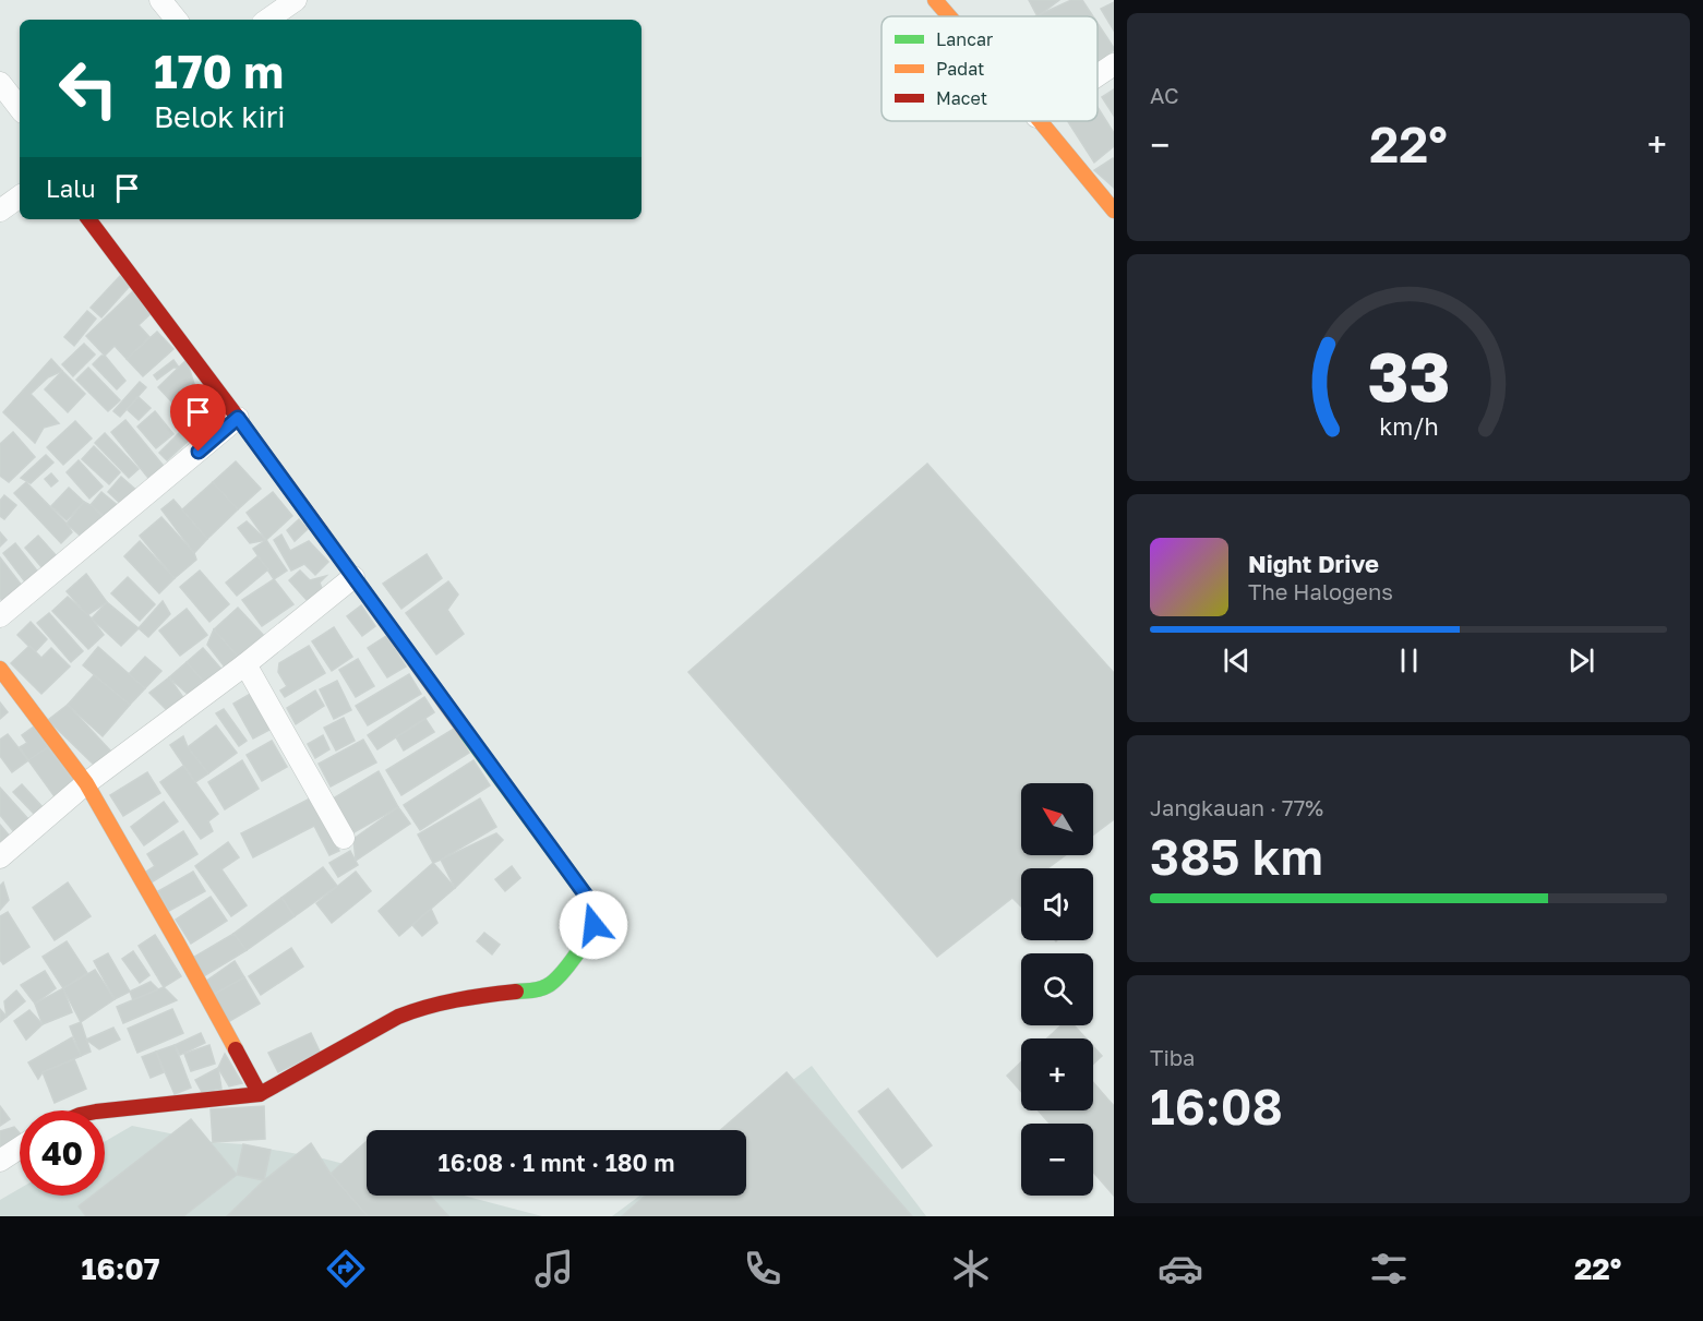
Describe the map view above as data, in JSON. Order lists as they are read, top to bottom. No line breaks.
{"legend":["Lancar","Padat","Macet"],"north":"top left","page":{"tile":["AC",["Jangkauan · 77%","385 km"],["Tiba","16:08"]],"turn":["170 m","Belok kiri"],"heat":["−","22°","+"],"then":"Lalu","song":["Night Drive","The Halogens"],"map_buttons":["+","−"],"limit":"40","trip":"16:08 · 1 mnt · 180 m","tabs":["16:07","22°"],"gauge":["33","km/h"]}}
